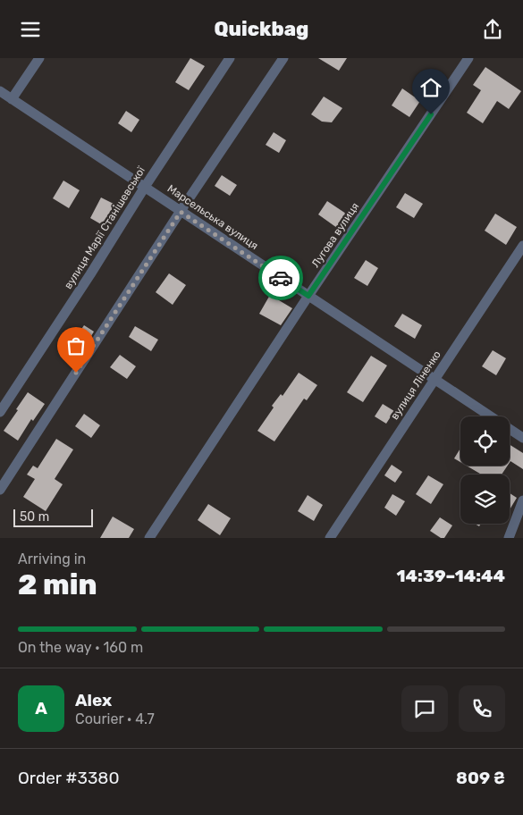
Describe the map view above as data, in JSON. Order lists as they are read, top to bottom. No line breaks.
{"streets":{"street":["Марсельська вулиця","вулиця Марії Станішевської","Лугова вулиця","вулиця Ліненко"]},"crossings":[["Марсельська вулиця","вулиця Марії Станішевської"],["Марсельська вулиця","Лугова вулиця"],["Марсельська вулиця","вулиця Ліненко"]],"scale_bar":"50 m","page":{"header":"Quickbag","scale":"50 m","heading":["2 min","Arriving in","14:39–14:44"],"panel":["Alex","Courier · 4.7","Order #3380","809 ₴"],"bar":"On the way · 160 m","round":"A"}}
